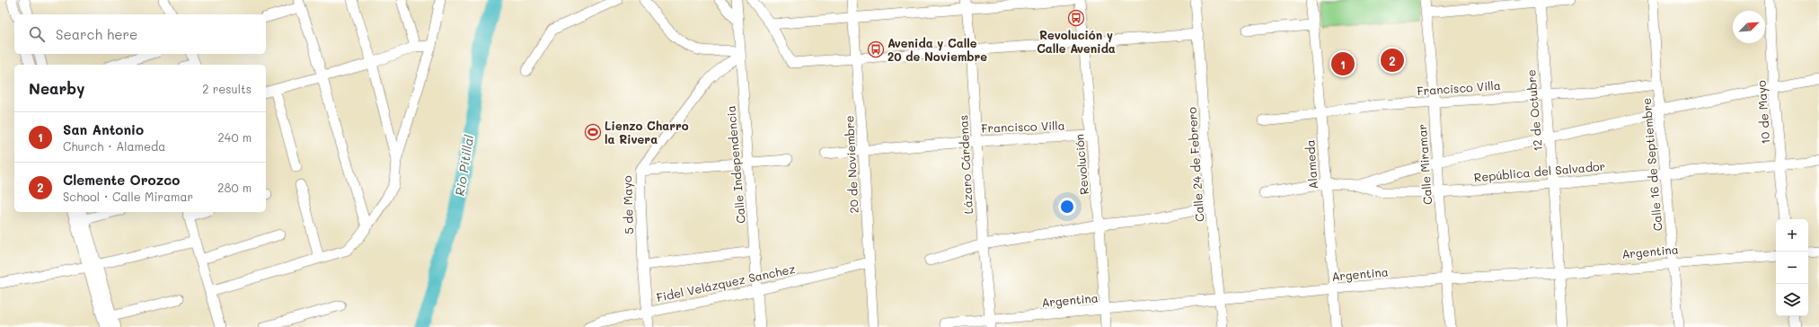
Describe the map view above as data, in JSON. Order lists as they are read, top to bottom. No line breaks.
{"streets":{"street":["Francisco Villa","12 de Octubre","10 de Mayo","Calle Independencia","20 de Noviembre","Lázaro Cárdenas","Revolución","Calle 24 de Febrero","Alameda","Calle Miramar","Calle 16 de Septiembre","República del Salvador","5 de Mayo","Argentina","Fidel Velázquez Sanchez"]},"crossings":[["Francisco Villa","12 de Octubre"],["Francisco Villa","20 de Noviembre"],["Francisco Villa","Lázaro Cárdenas"],["Francisco Villa","Revolución"],["Francisco Villa","Alameda"],["Francisco Villa","Calle Miramar"],["Francisco Villa","Calle 16 de Septiembre"],["12 de Octubre","República del Salvador"],["12 de Octubre","Argentina"],["10 de Mayo","República del Salvador"],["Calle Independencia","5 de Mayo"],["Calle Independencia","Fidel Velázquez Sanchez"],["20 de Noviembre","Fidel Velázquez Sanchez"],["Lázaro Cárdenas","Argentina"],["Revolución","Argentina"],["Calle 24 de Febrero","Argentina"],["Alameda","República del Salvador"],["Alameda","Argentina"],["Calle Miramar","República del Salvador"],["Calle Miramar","Argentina"],["Calle 16 de Septiembre","República del Salvador"],["Calle 16 de Septiembre","Argentina"],["5 de Mayo","Fidel Velázquez Sanchez"]],"water":["Rio Pitillal"],"places":{"bus stop":["Revolución y Calle Avenida","Avenida y Calle 20 de Noviembre"],"sports":["Lienzo Charro la Rivera"]},"north":"top right","page":{"search":"Search here","pins":["2","1"],"heading":["Nearby","2 results"],"list":[{"mark":"1","name":"San Antonio","note":"Church · Alameda","value":"240 m"},{"mark":"2","name":"Clemente Orozco","note":"School · Calle Miramar","value":"280 m"}],"map_buttons":["+","−"]}}
